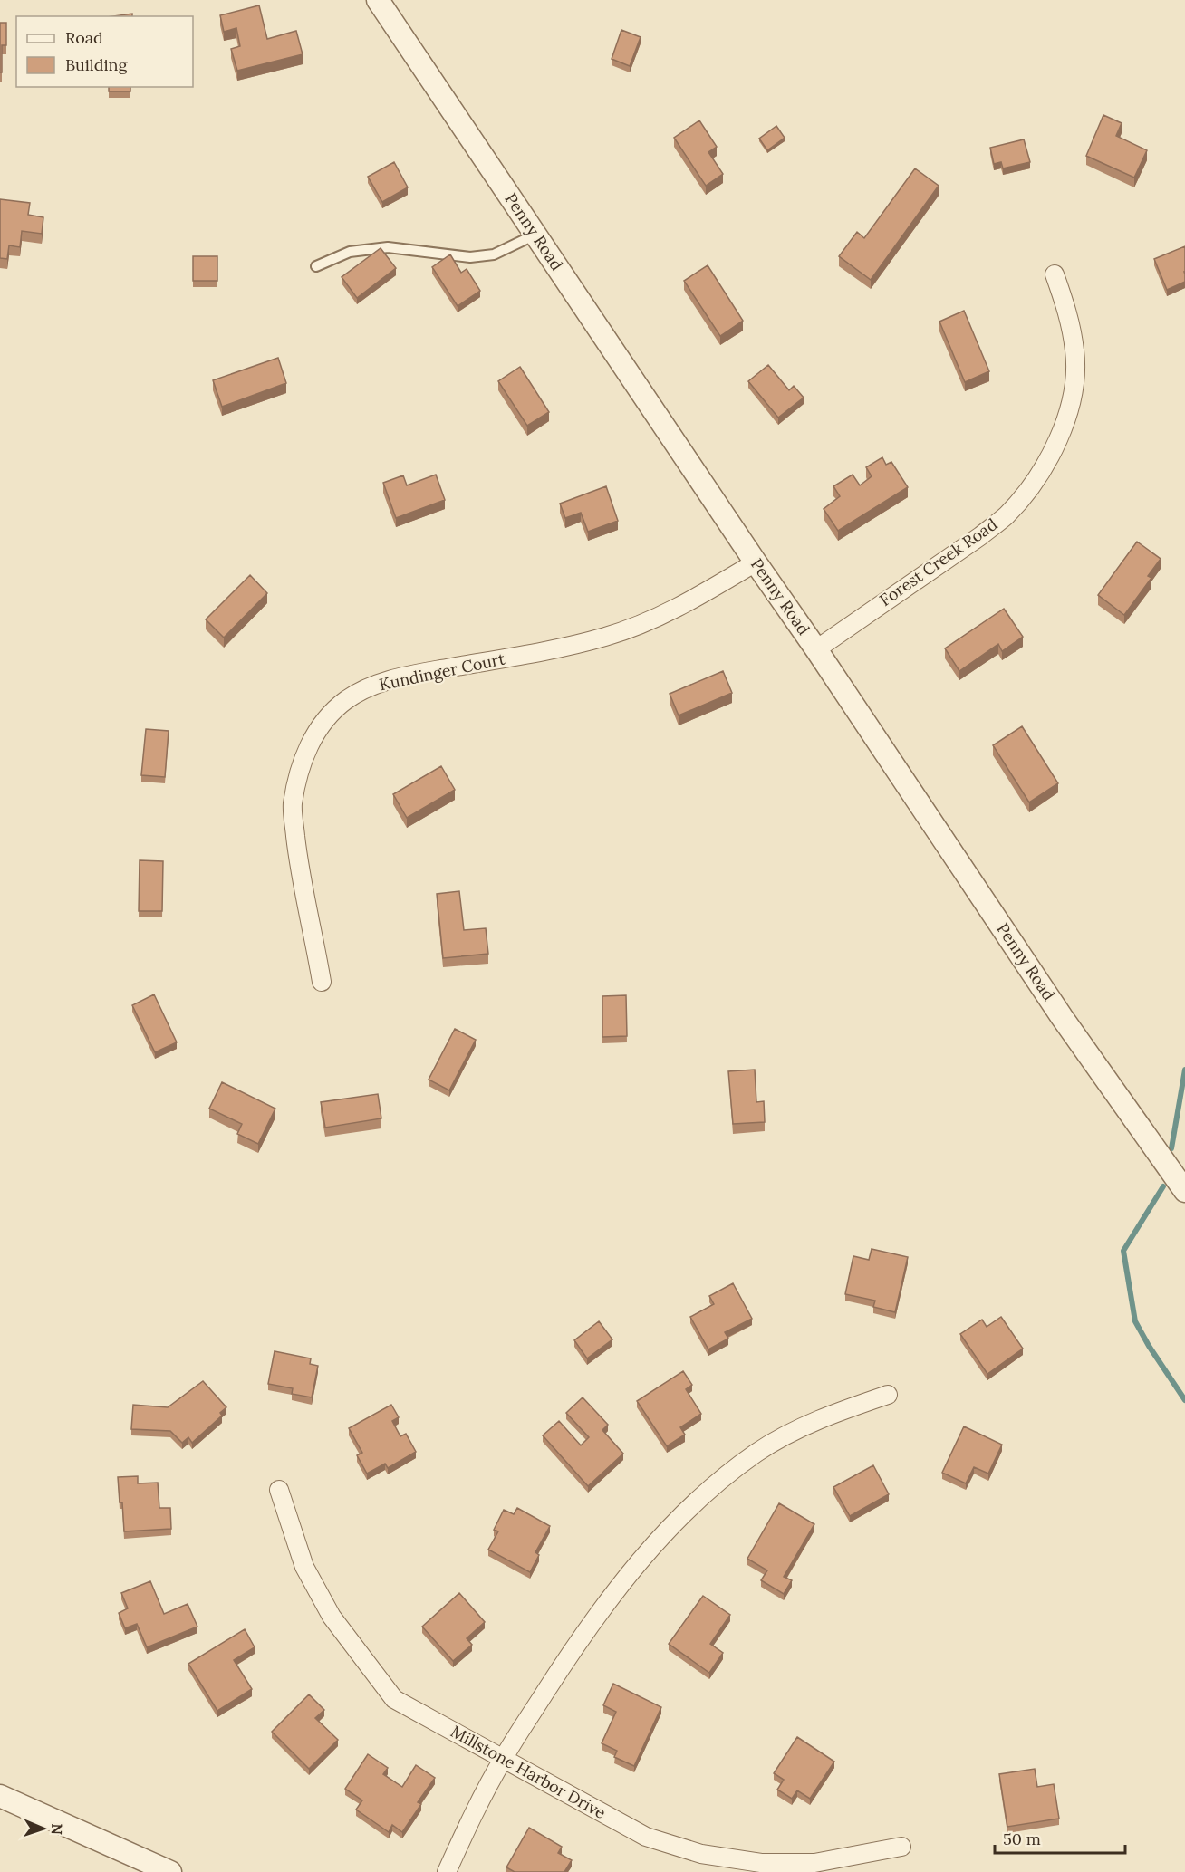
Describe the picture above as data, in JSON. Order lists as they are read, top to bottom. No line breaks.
{"streets":{"street":["Penny Road","Forest Creek Road","Kundinger Court","Millstone Harbor Drive"]},"crossings":[["Penny Road","Forest Creek Road"],["Penny Road","Kundinger Court"]],"legend":["Road","Building"],"scale_bar":"50 m","north":"right"}
